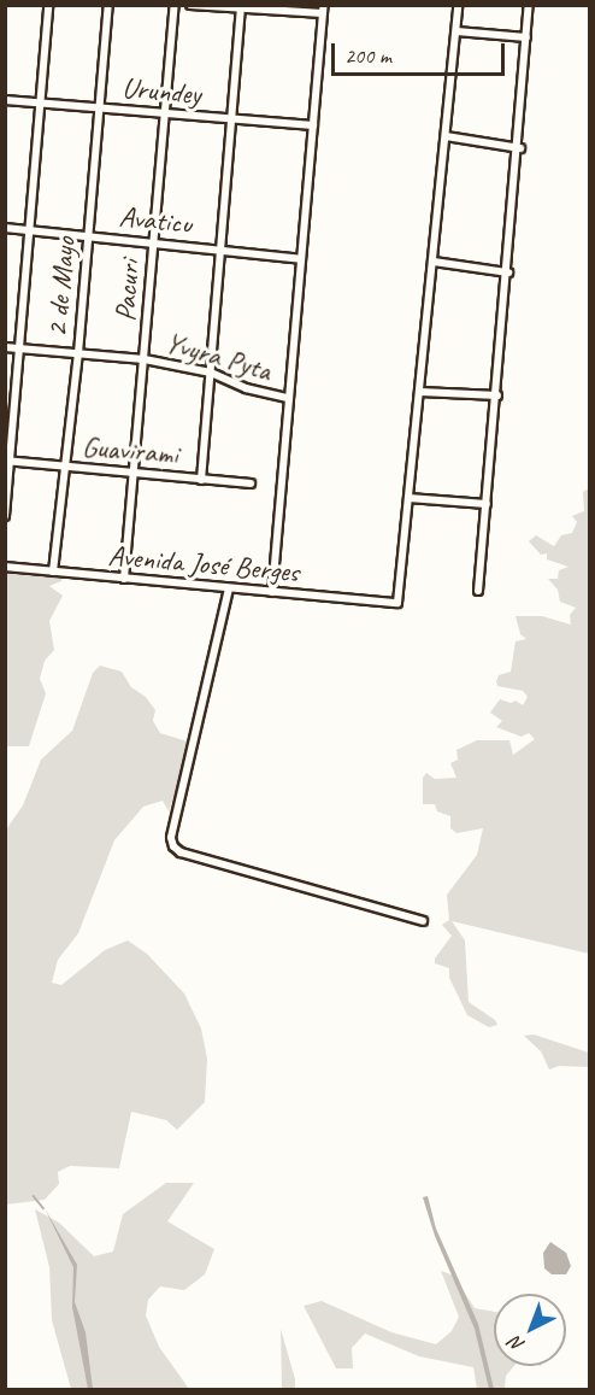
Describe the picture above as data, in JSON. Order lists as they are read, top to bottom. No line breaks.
{"streets":{"street":["Urundey","Avaticu","2 de Mayo","Pacuri","Yvyra Pyta","Guavirami","Avenida José Berges"]},"crossings":[["Urundey","2 de Mayo"],["Urundey","Pacuri"],["Avaticu","2 de Mayo"],["Avaticu","Pacuri"],["2 de Mayo","Yvyra Pyta"],["2 de Mayo","Guavirami"],["2 de Mayo","Avenida José Berges"],["Pacuri","Yvyra Pyta"],["Pacuri","Guavirami"],["Pacuri","Avenida José Berges"]],"scale_bar":"200 m","north":"bottom left"}
